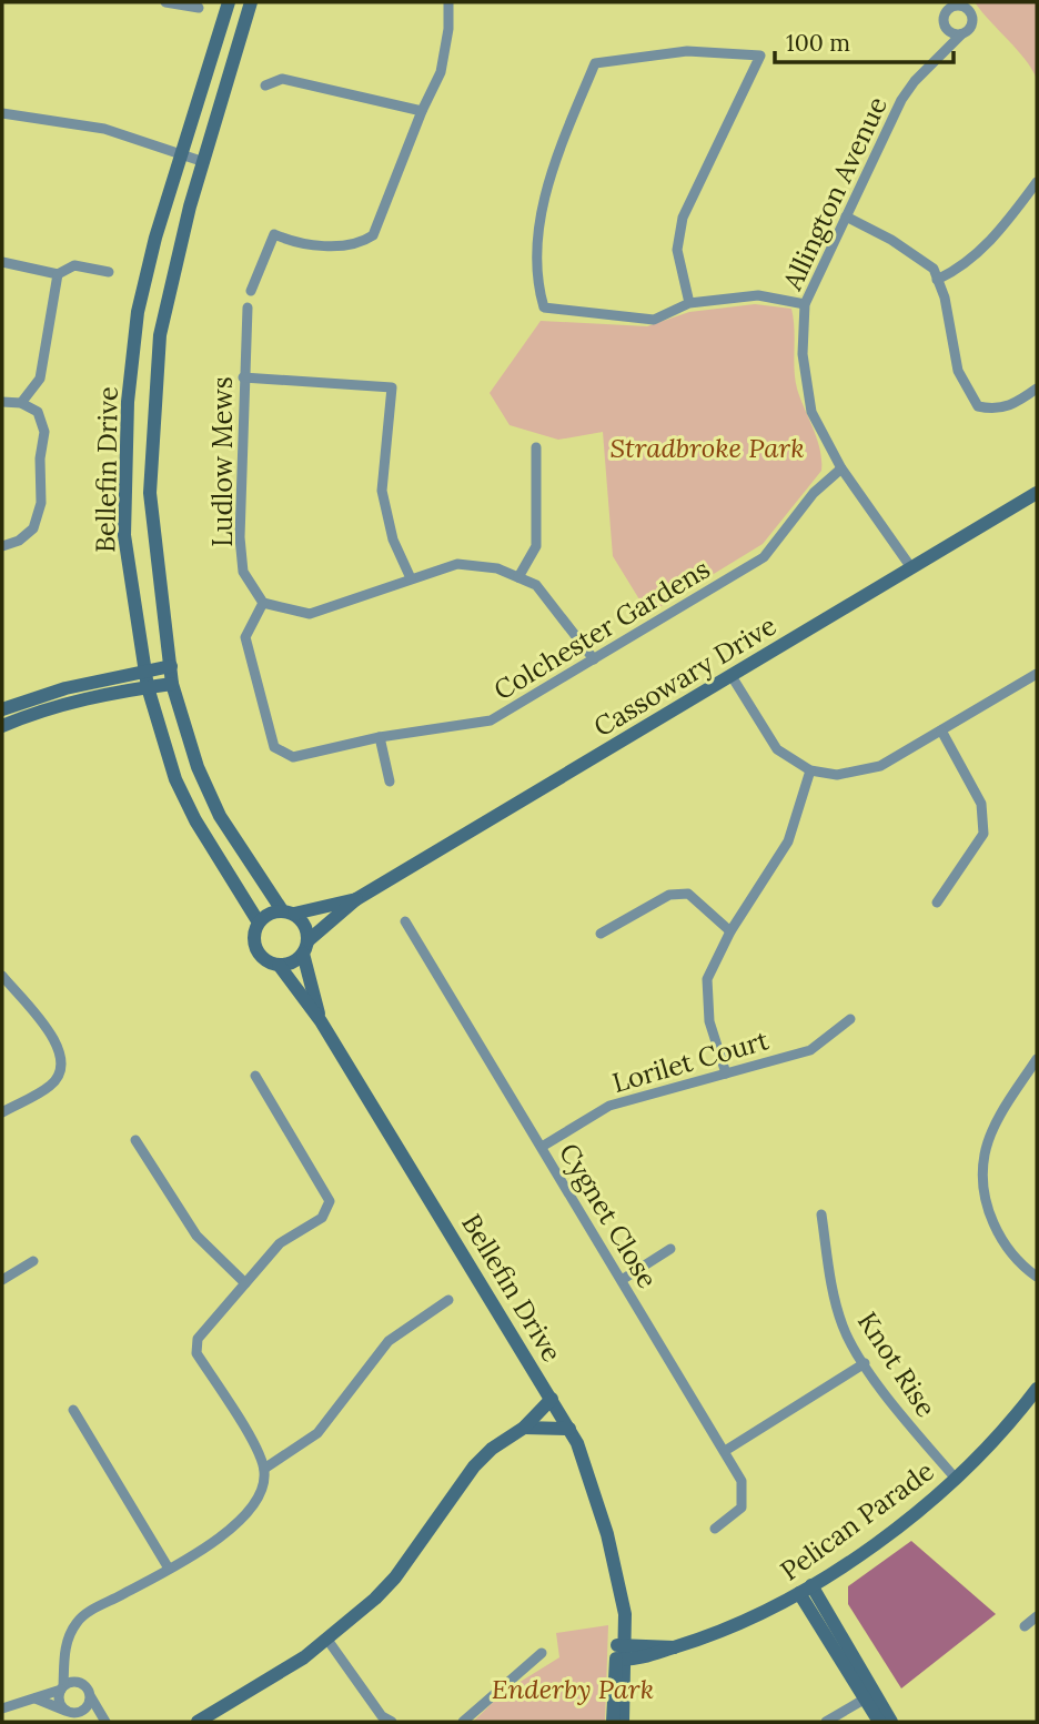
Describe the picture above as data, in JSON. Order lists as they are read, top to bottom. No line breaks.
{"streets":{"main road":["Bellefin Drive","Cassowary Drive","Pelican Parade"],"street":["Allington Avenue","Ludlow Mews","Colchester Gardens","Lorilet Court","Cygnet Close","Knot Rise"]},"crossings":[["Allington Avenue","Colchester Gardens"],["Allington Avenue","Cassowary Drive"],["Ludlow Mews","Colchester Gardens"],["Bellefin Drive","Cassowary Drive"],["Bellefin Drive","Pelican Parade"],["Lorilet Court","Cygnet Close"],["Knot Rise","Pelican Parade"]],"parks":["Stradbroke Park","Enderby Park"],"scale_bar":"100 m"}
